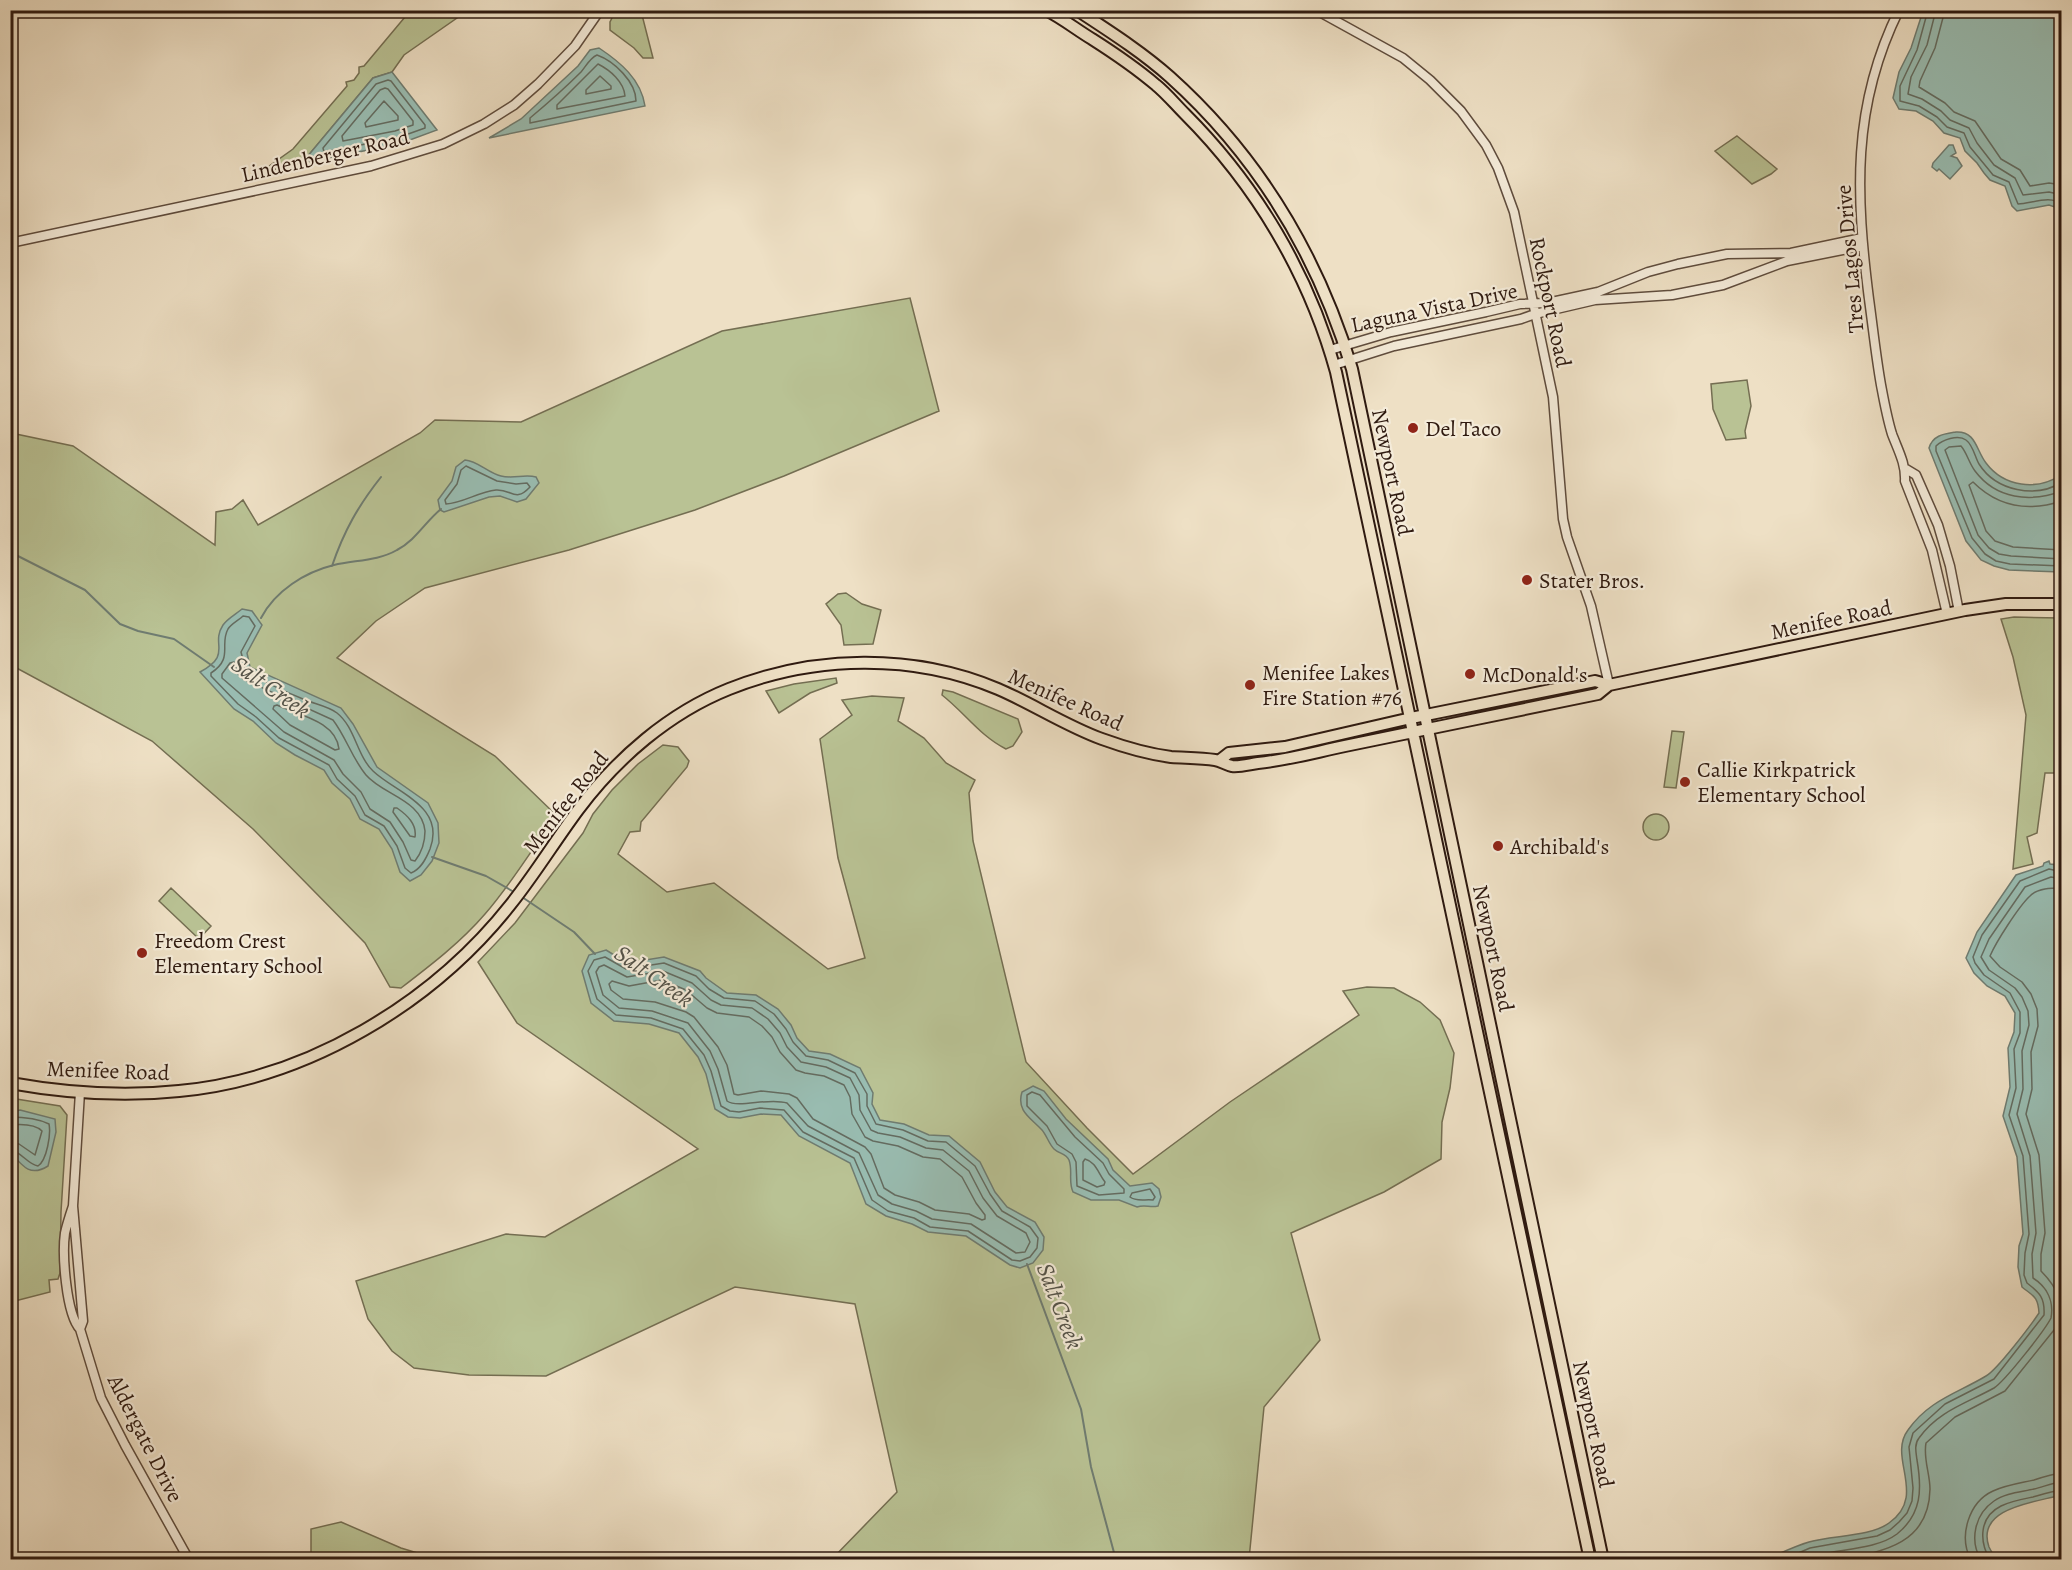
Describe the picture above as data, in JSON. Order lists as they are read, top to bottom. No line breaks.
{"streets":{"main road":["Newport Road","Menifee Road"],"street":["Lindenberger Road","Tres Lagos Drive","Rockport Road","Laguna Vista Drive","Aldergate Drive"]},"crossings":[["Tres Lagos Drive","Laguna Vista Drive"],["Tres Lagos Drive","Menifee Road"],["Rockport Road","Laguna Vista Drive"],["Rockport Road","Menifee Road"],["Laguna Vista Drive","Newport Road"],["Newport Road","Menifee Road"],["Menifee Road","Aldergate Drive"]],"water":["Salt Creek"],"places":["Del Taco","Stater Bros.","McDonald's","Menifee Lakes Fire Station #76","Callie Kirkpatrick Elementary School","Archibald's","Freedom Crest Elementary School"]}
